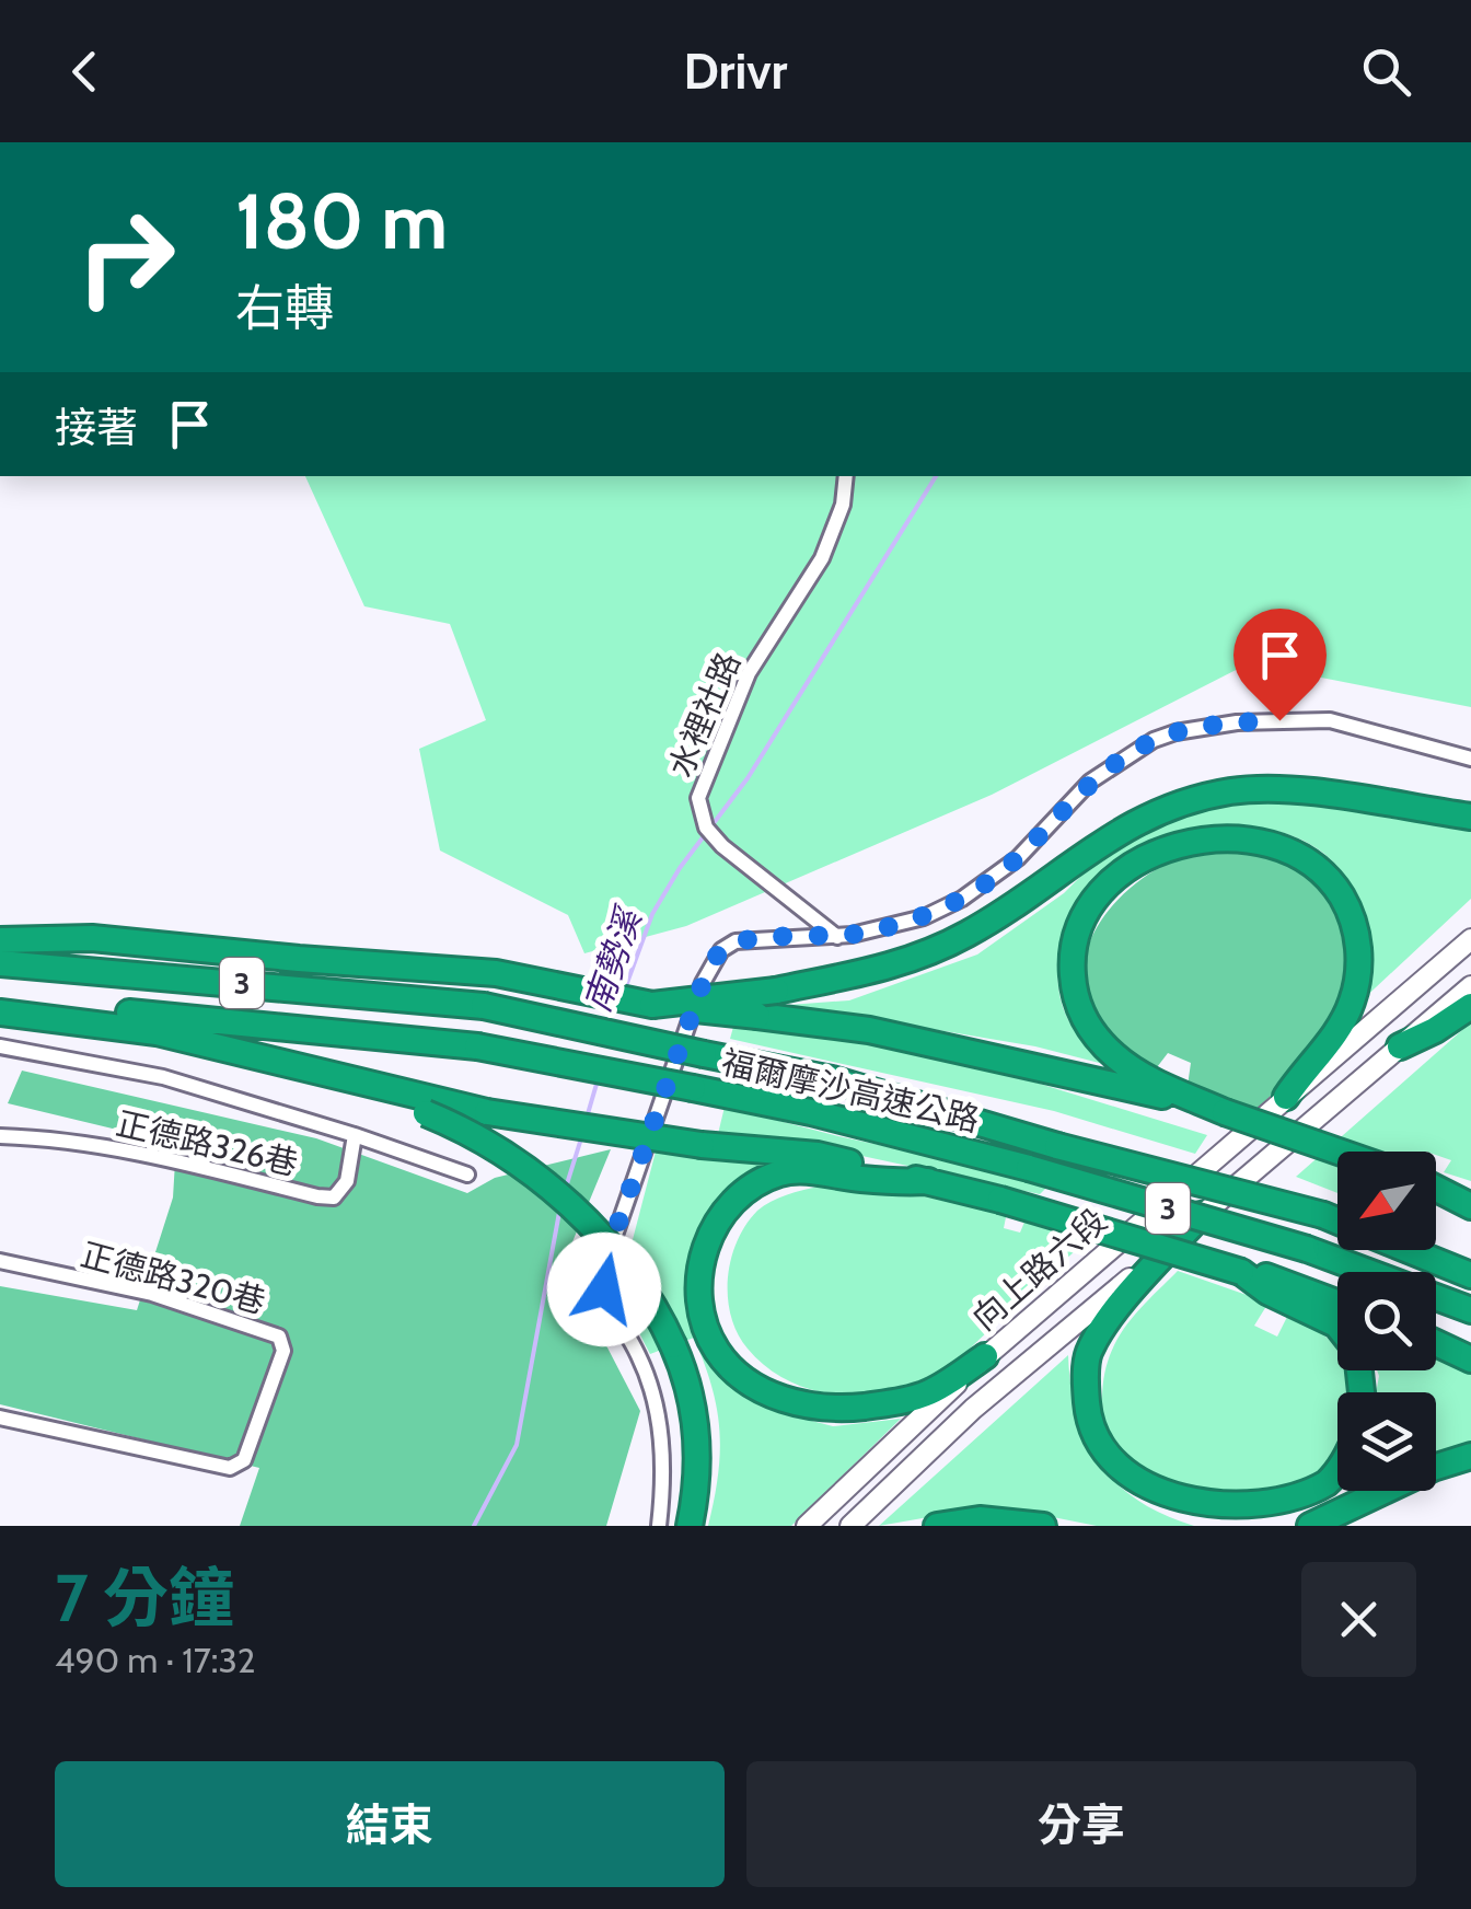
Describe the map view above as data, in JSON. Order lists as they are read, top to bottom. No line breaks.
{"streets":{"highway":["3","福爾摩沙高速公路"],"main road":["向上路六段"],"street":["水裡社路","正德路326巷","正德路320巷"]},"water":["南勢溪"],"north":"bottom left","page":{"header":"Drivr","turn":["180 m","右轉"],"then":"接著","heading":["7 分鐘","490 m · 17:32"],"buttons":["結束","分享"]}}
